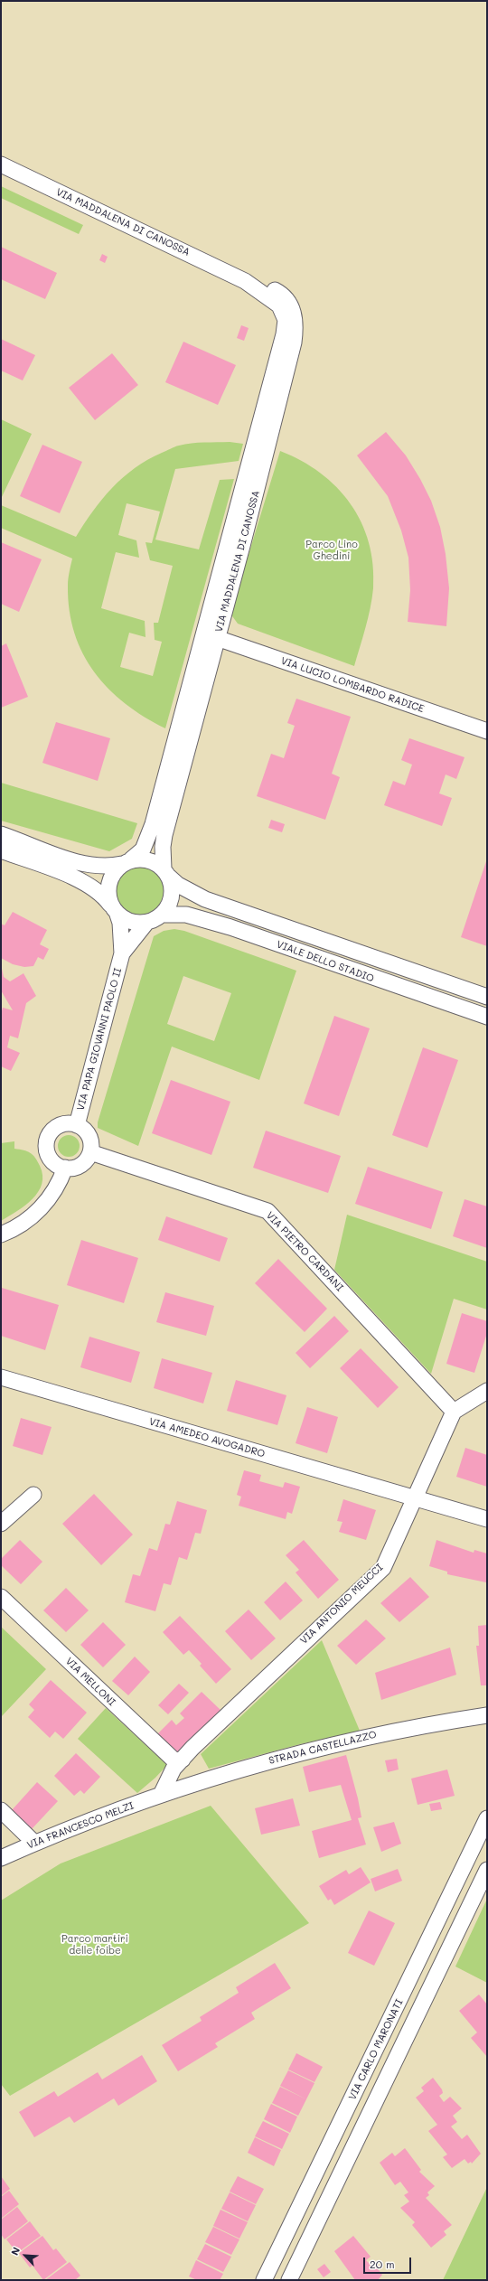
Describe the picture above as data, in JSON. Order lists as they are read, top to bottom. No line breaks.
{"streets":{"street":["VIA MADDALENA DI CANOSSA","VIA LUCIO LOMBARDO RADICE","VIALE DELLO STADIO","VIA PAPA GIOVANNI PAOLO II","VIA PIETRO CARDANI","VIA AMEDEO AVOGADRO","VIA ANTONIO MEUCCI","VIA MELLONI","STRADA CASTELLAZZO","VIA FRANCESCO MELZI","VIA CARLO MARONATI"]},"crossings":[["VIA MADDALENA DI CANOSSA","VIA LUCIO LOMBARDO RADICE"],["VIA MADDALENA DI CANOSSA","VIALE DELLO STADIO"],["VIA MADDALENA DI CANOSSA","VIA PAPA GIOVANNI PAOLO II"],["VIALE DELLO STADIO","VIA PAPA GIOVANNI PAOLO II"],["VIA PAPA GIOVANNI PAOLO II","VIA PIETRO CARDANI"],["VIA PIETRO CARDANI","VIA ANTONIO MEUCCI"],["VIA AMEDEO AVOGADRO","VIA ANTONIO MEUCCI"],["VIA ANTONIO MEUCCI","VIA MELLONI"],["VIA ANTONIO MEUCCI","STRADA CASTELLAZZO"],["VIA ANTONIO MEUCCI","VIA FRANCESCO MELZI"],["STRADA CASTELLAZZO","VIA FRANCESCO MELZI"]],"parks":["Parco Lino Ghedini","Parco martiri delle foibe"],"scale_bar":"20 m","north":"top left"}
